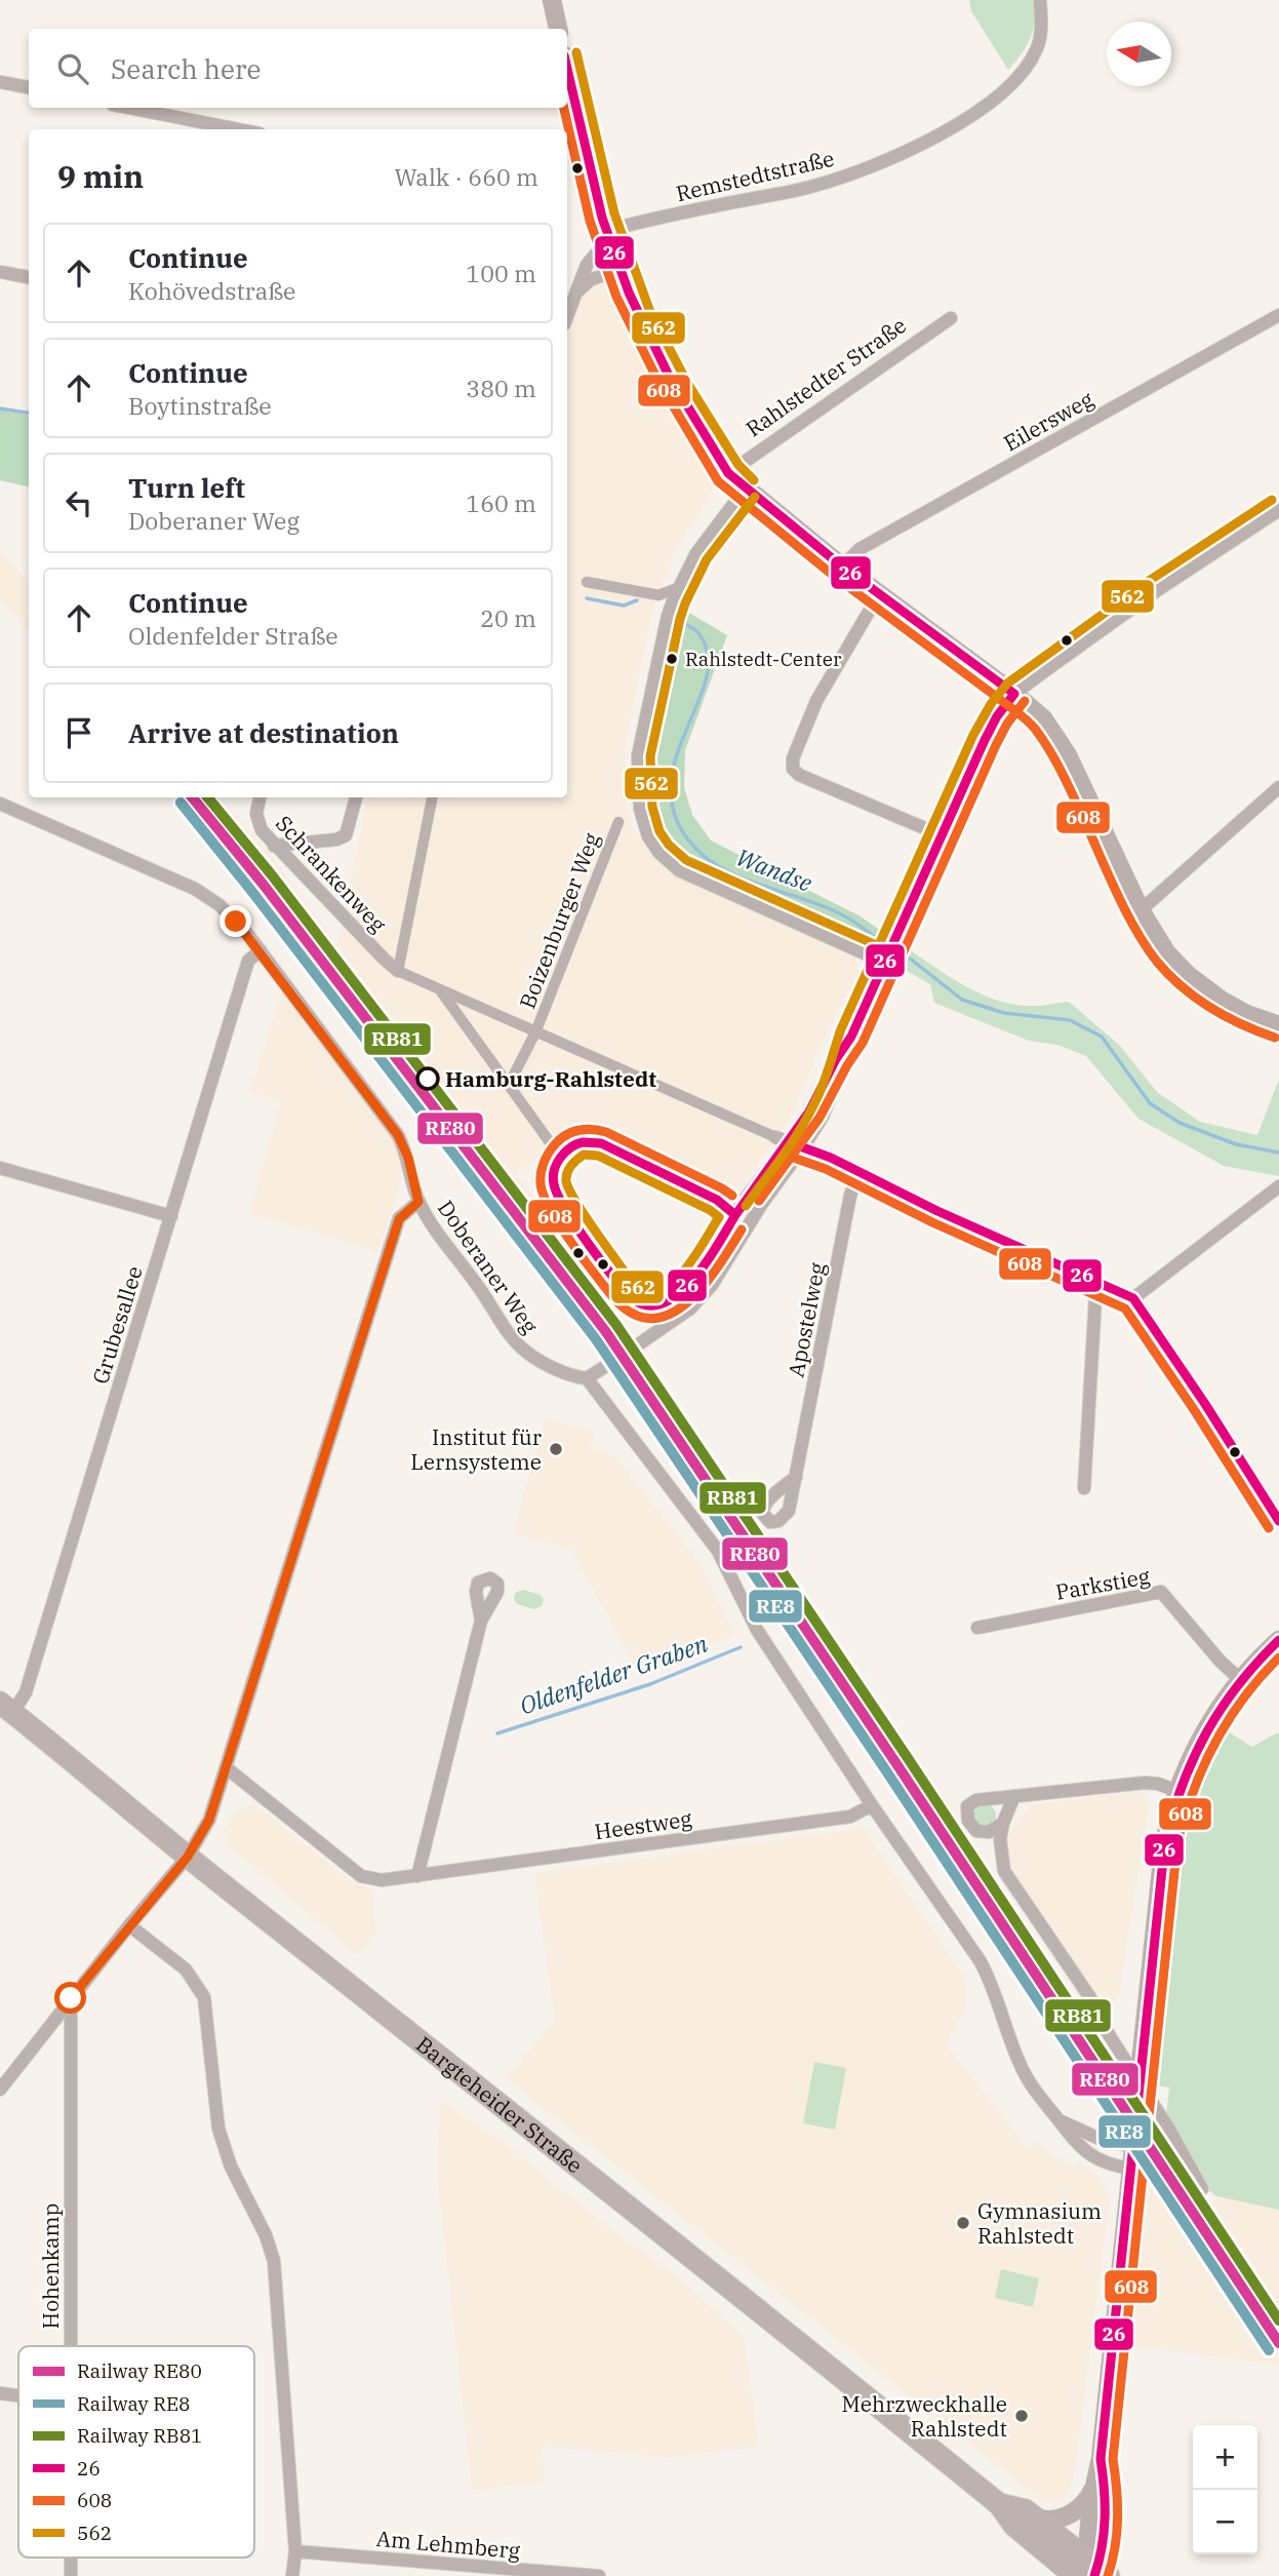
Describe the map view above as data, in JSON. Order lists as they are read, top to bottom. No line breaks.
{"streets":{"main road":["Bargteheider Straße"],"street":["Remstedtstraße","Rahlstedter Straße","Eilersweg","Schrankenweg","Boizenburger Weg","Doberaner Weg","Apostelweg","Grubesallee","Parkstieg","Heestweg","Hohenkamp","Am Lehmberg"]},"crossings":[["Doberaner Weg","Grubesallee"],["Grubesallee","Bargteheider Straße"]],"water":["Wandse","Oldenfelder Graben"],"places":["Rahlstedt-Center","Hamburg-Rahlstedt","Institut für Lernsysteme","Gymnasium Rahlstedt","Mehrzweckhalle Rahlstedt"],"lines":["transit line 562","transit line 26","transit line 608","rail line RE80","rail line RB81","rail line RE8"],"legend":["Railway RE80","Railway RE8","Railway RB81","26","608","562"],"north":"left","page":{"search":"Search here","heading":["9 min","Walk · 660 m"],"list":[["Continue","Kohövedstraße","100 m"],["Continue","Boytinstraße","380 m"],["Turn left","Doberaner Weg","160 m"],["Continue","Oldenfelder Straße","20 m"],"Arrive at destination"],"map_buttons":["+","−"]}}
